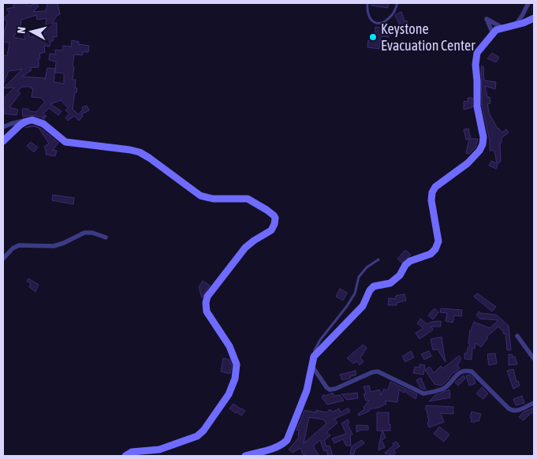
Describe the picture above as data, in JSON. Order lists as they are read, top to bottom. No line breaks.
{"places":["Keystone Evacuation Center"],"north":"left"}
